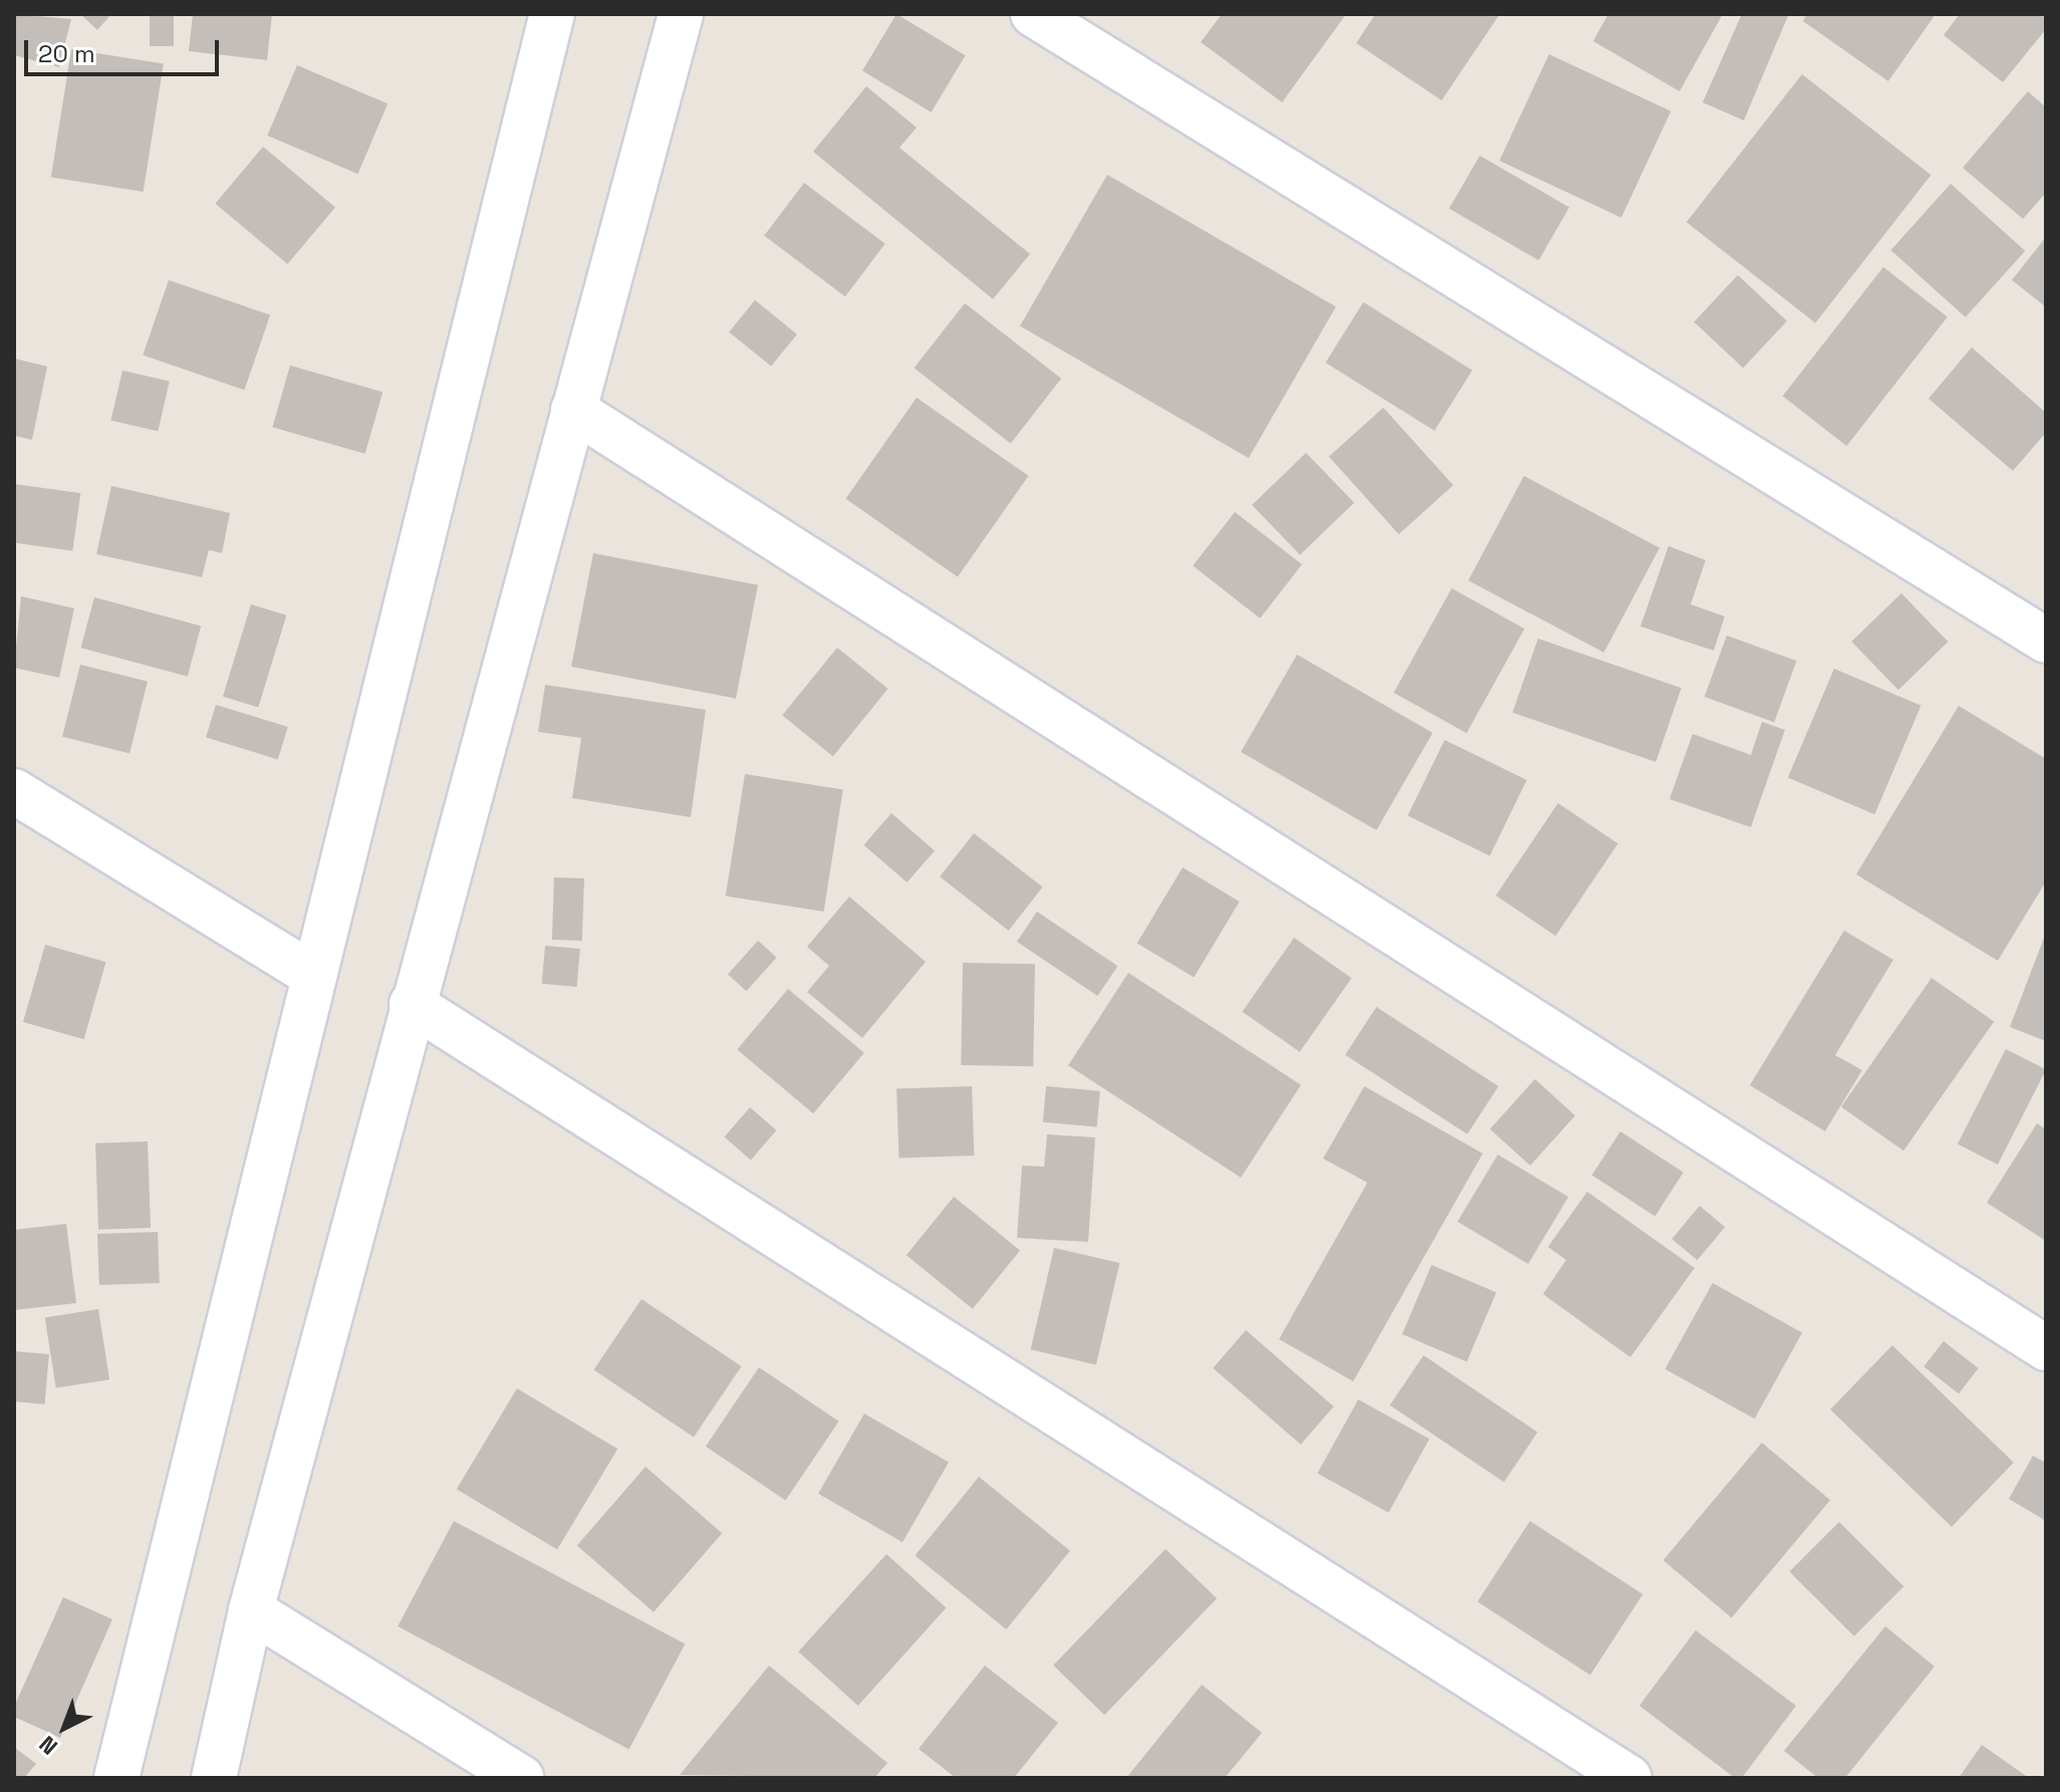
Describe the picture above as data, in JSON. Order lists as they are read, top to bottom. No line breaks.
{"scale_bar":"20 m","north":"bottom left"}
